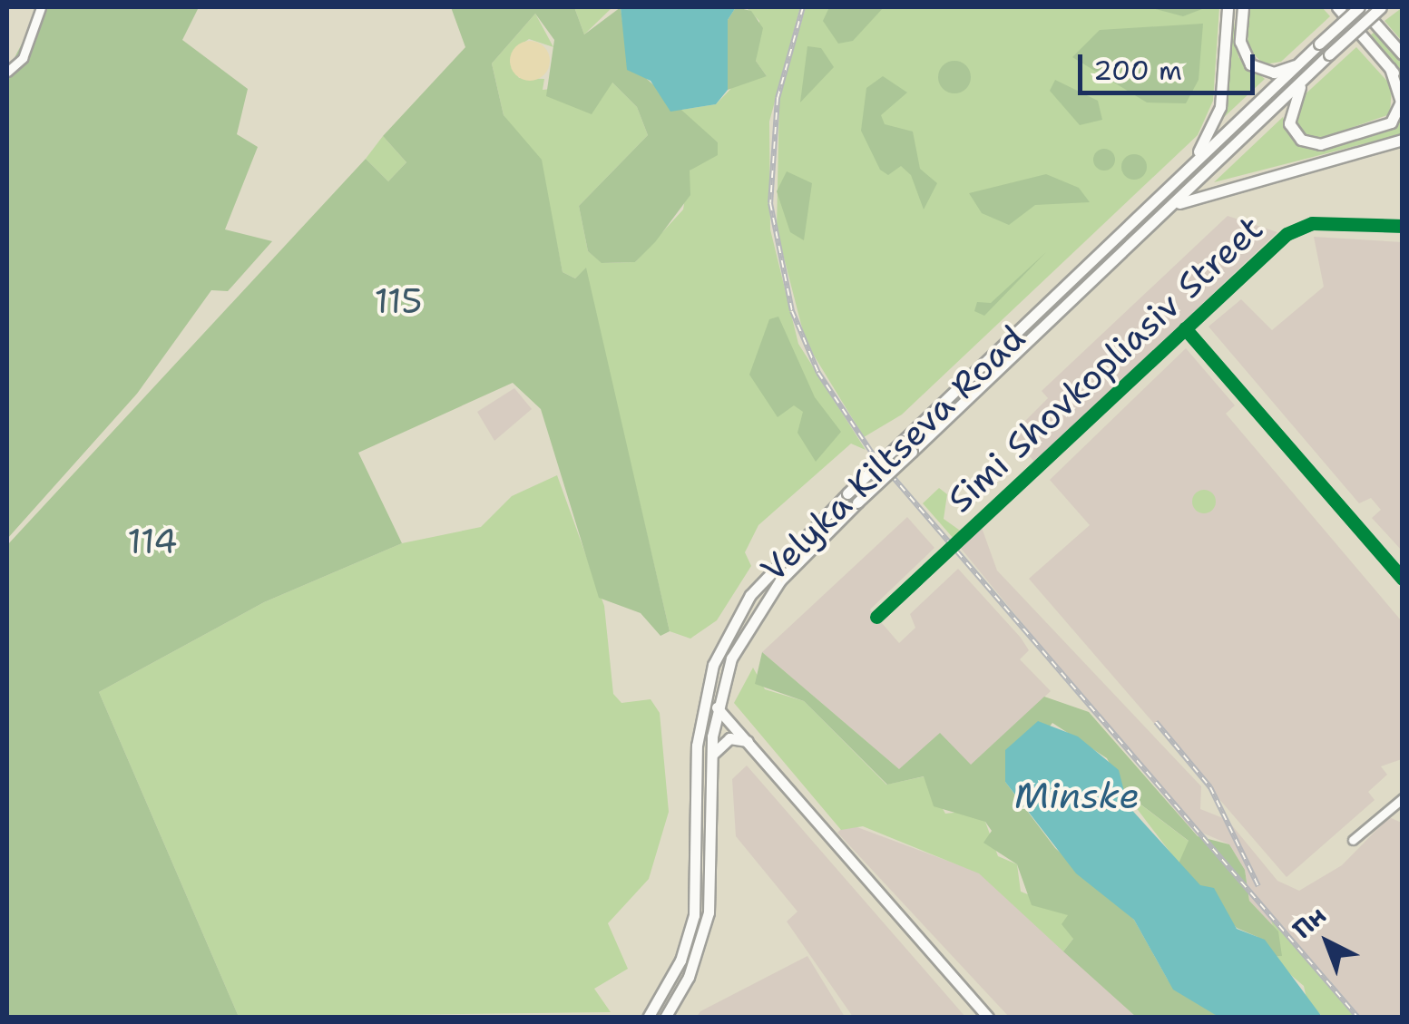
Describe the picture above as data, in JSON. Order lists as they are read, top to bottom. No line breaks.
{"streets":{"main road":["Velyka Kiltseva Road"],"street":["Simi Shovkopliasiv Street"]},"water":["Minske"],"parks":["115","114"],"scale_bar":"200 m","north":"top left"}
